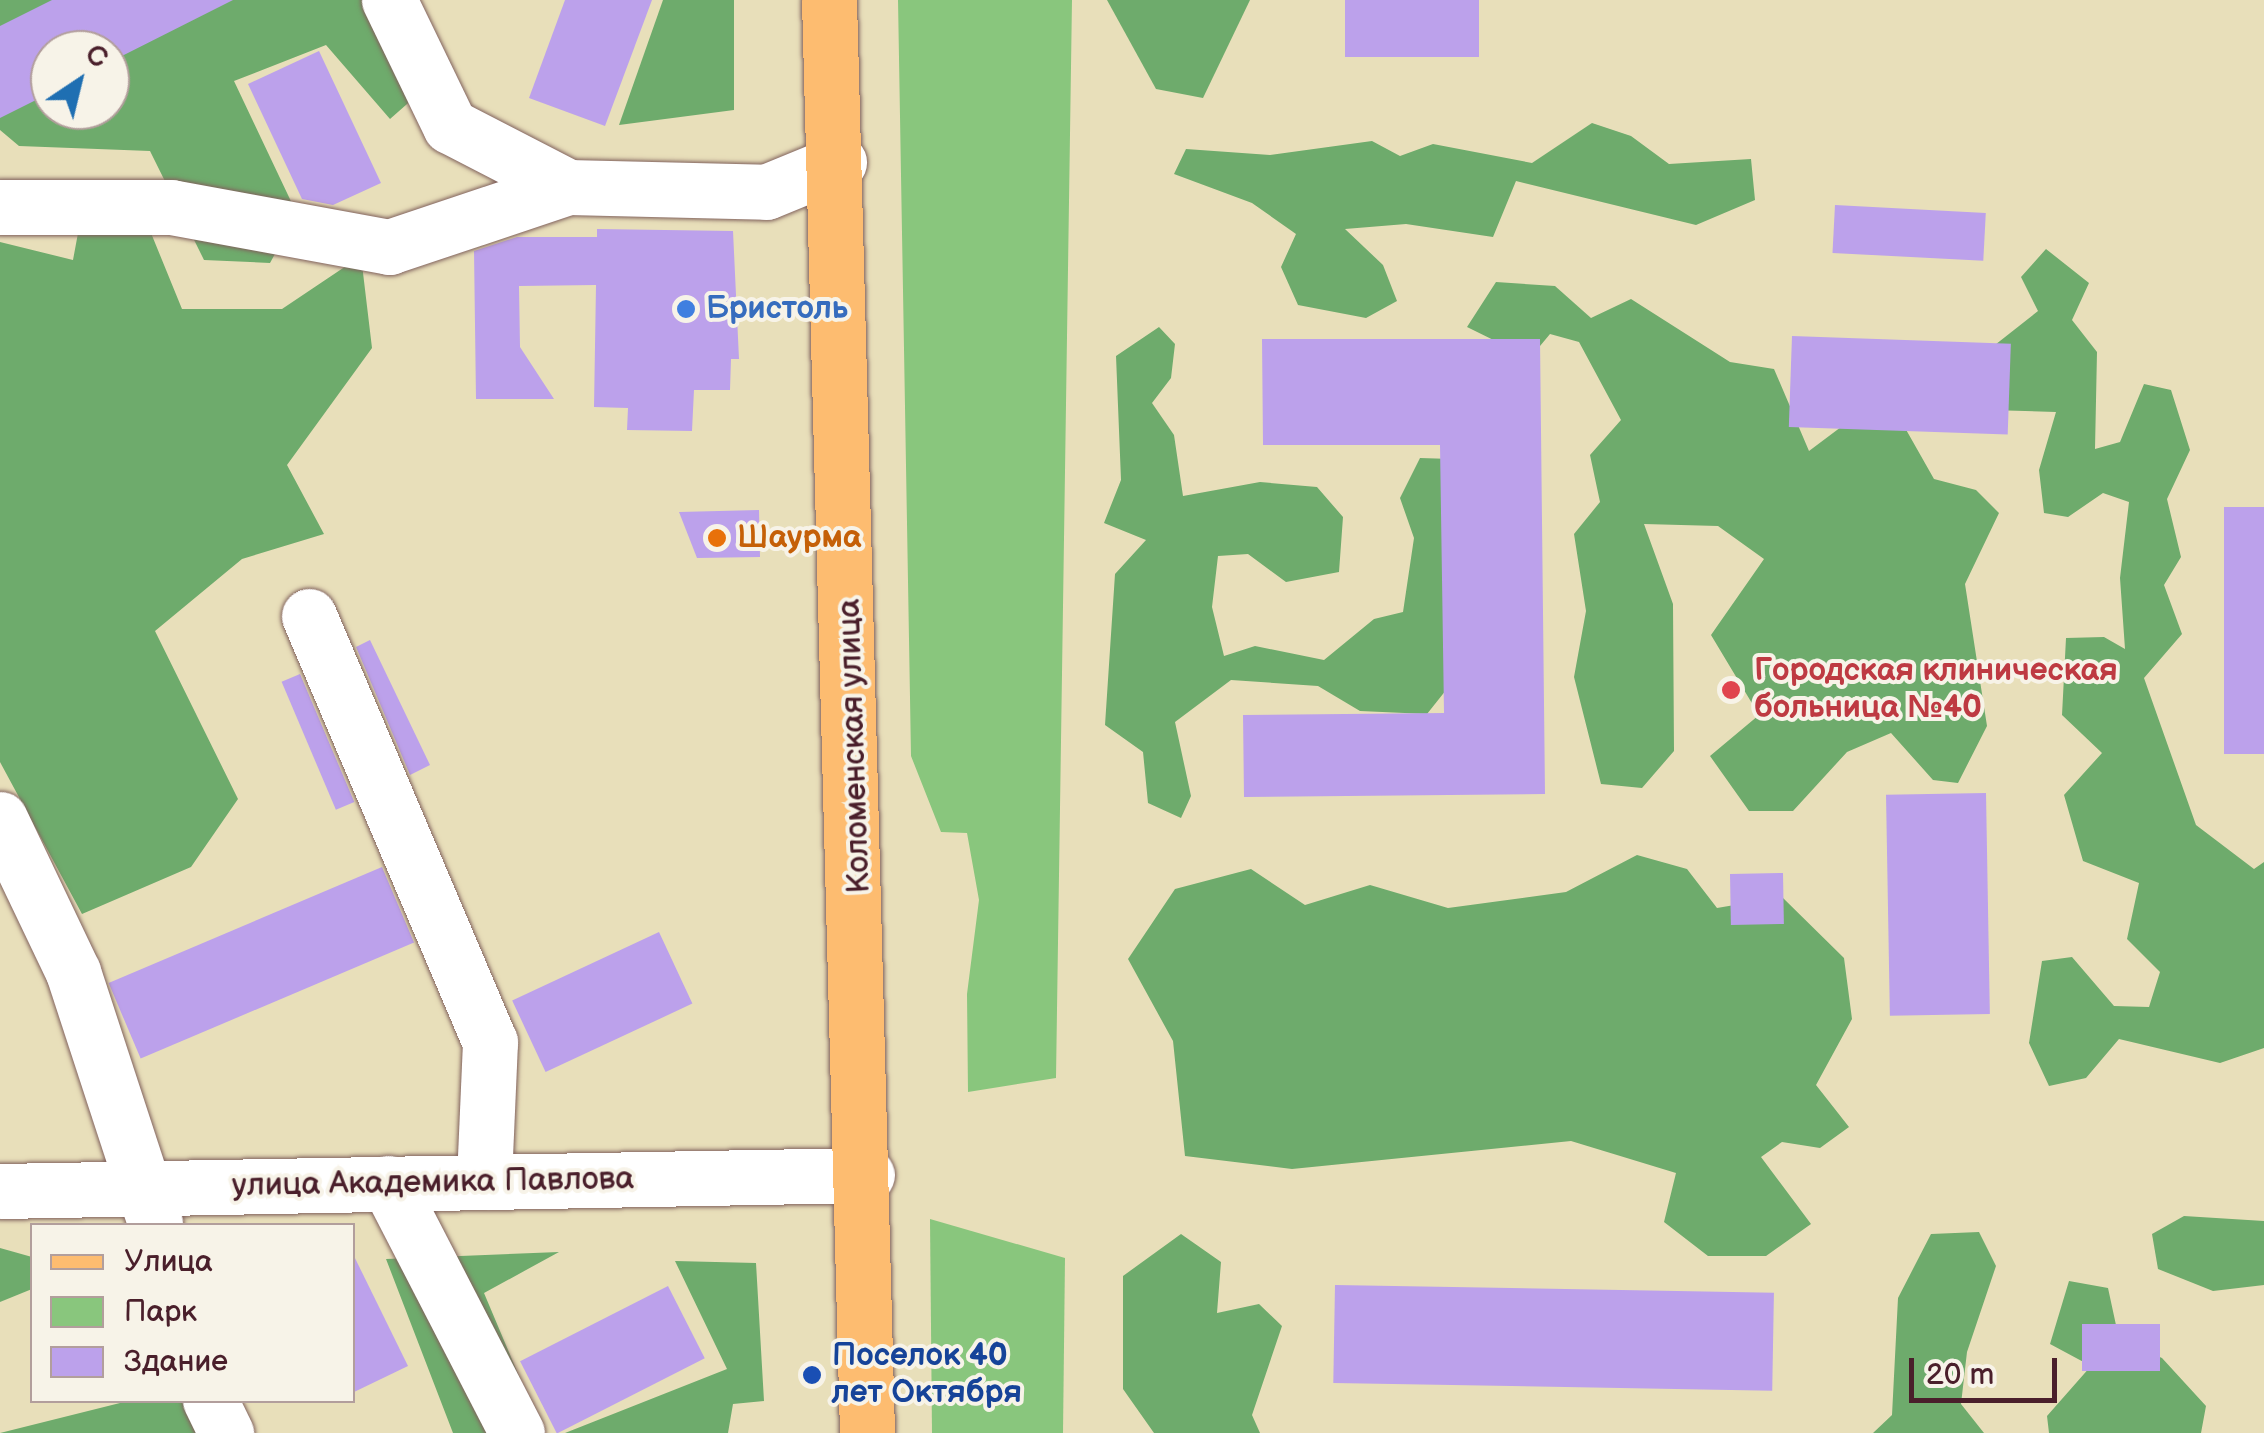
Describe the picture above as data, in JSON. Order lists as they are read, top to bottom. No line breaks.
{"streets":{"main road":["Коломенская улица"],"street":["улица Академика Павлова"]},"crossings":[["Коломенская улица","улица Академика Павлова"]],"places":["Бристоль","Шаурма","Городская клиническая больница №40","Поселок 40 лет Октября"],"legend":["Улица","Парк","Здание"],"scale_bar":"20 m","north":"top right"}
